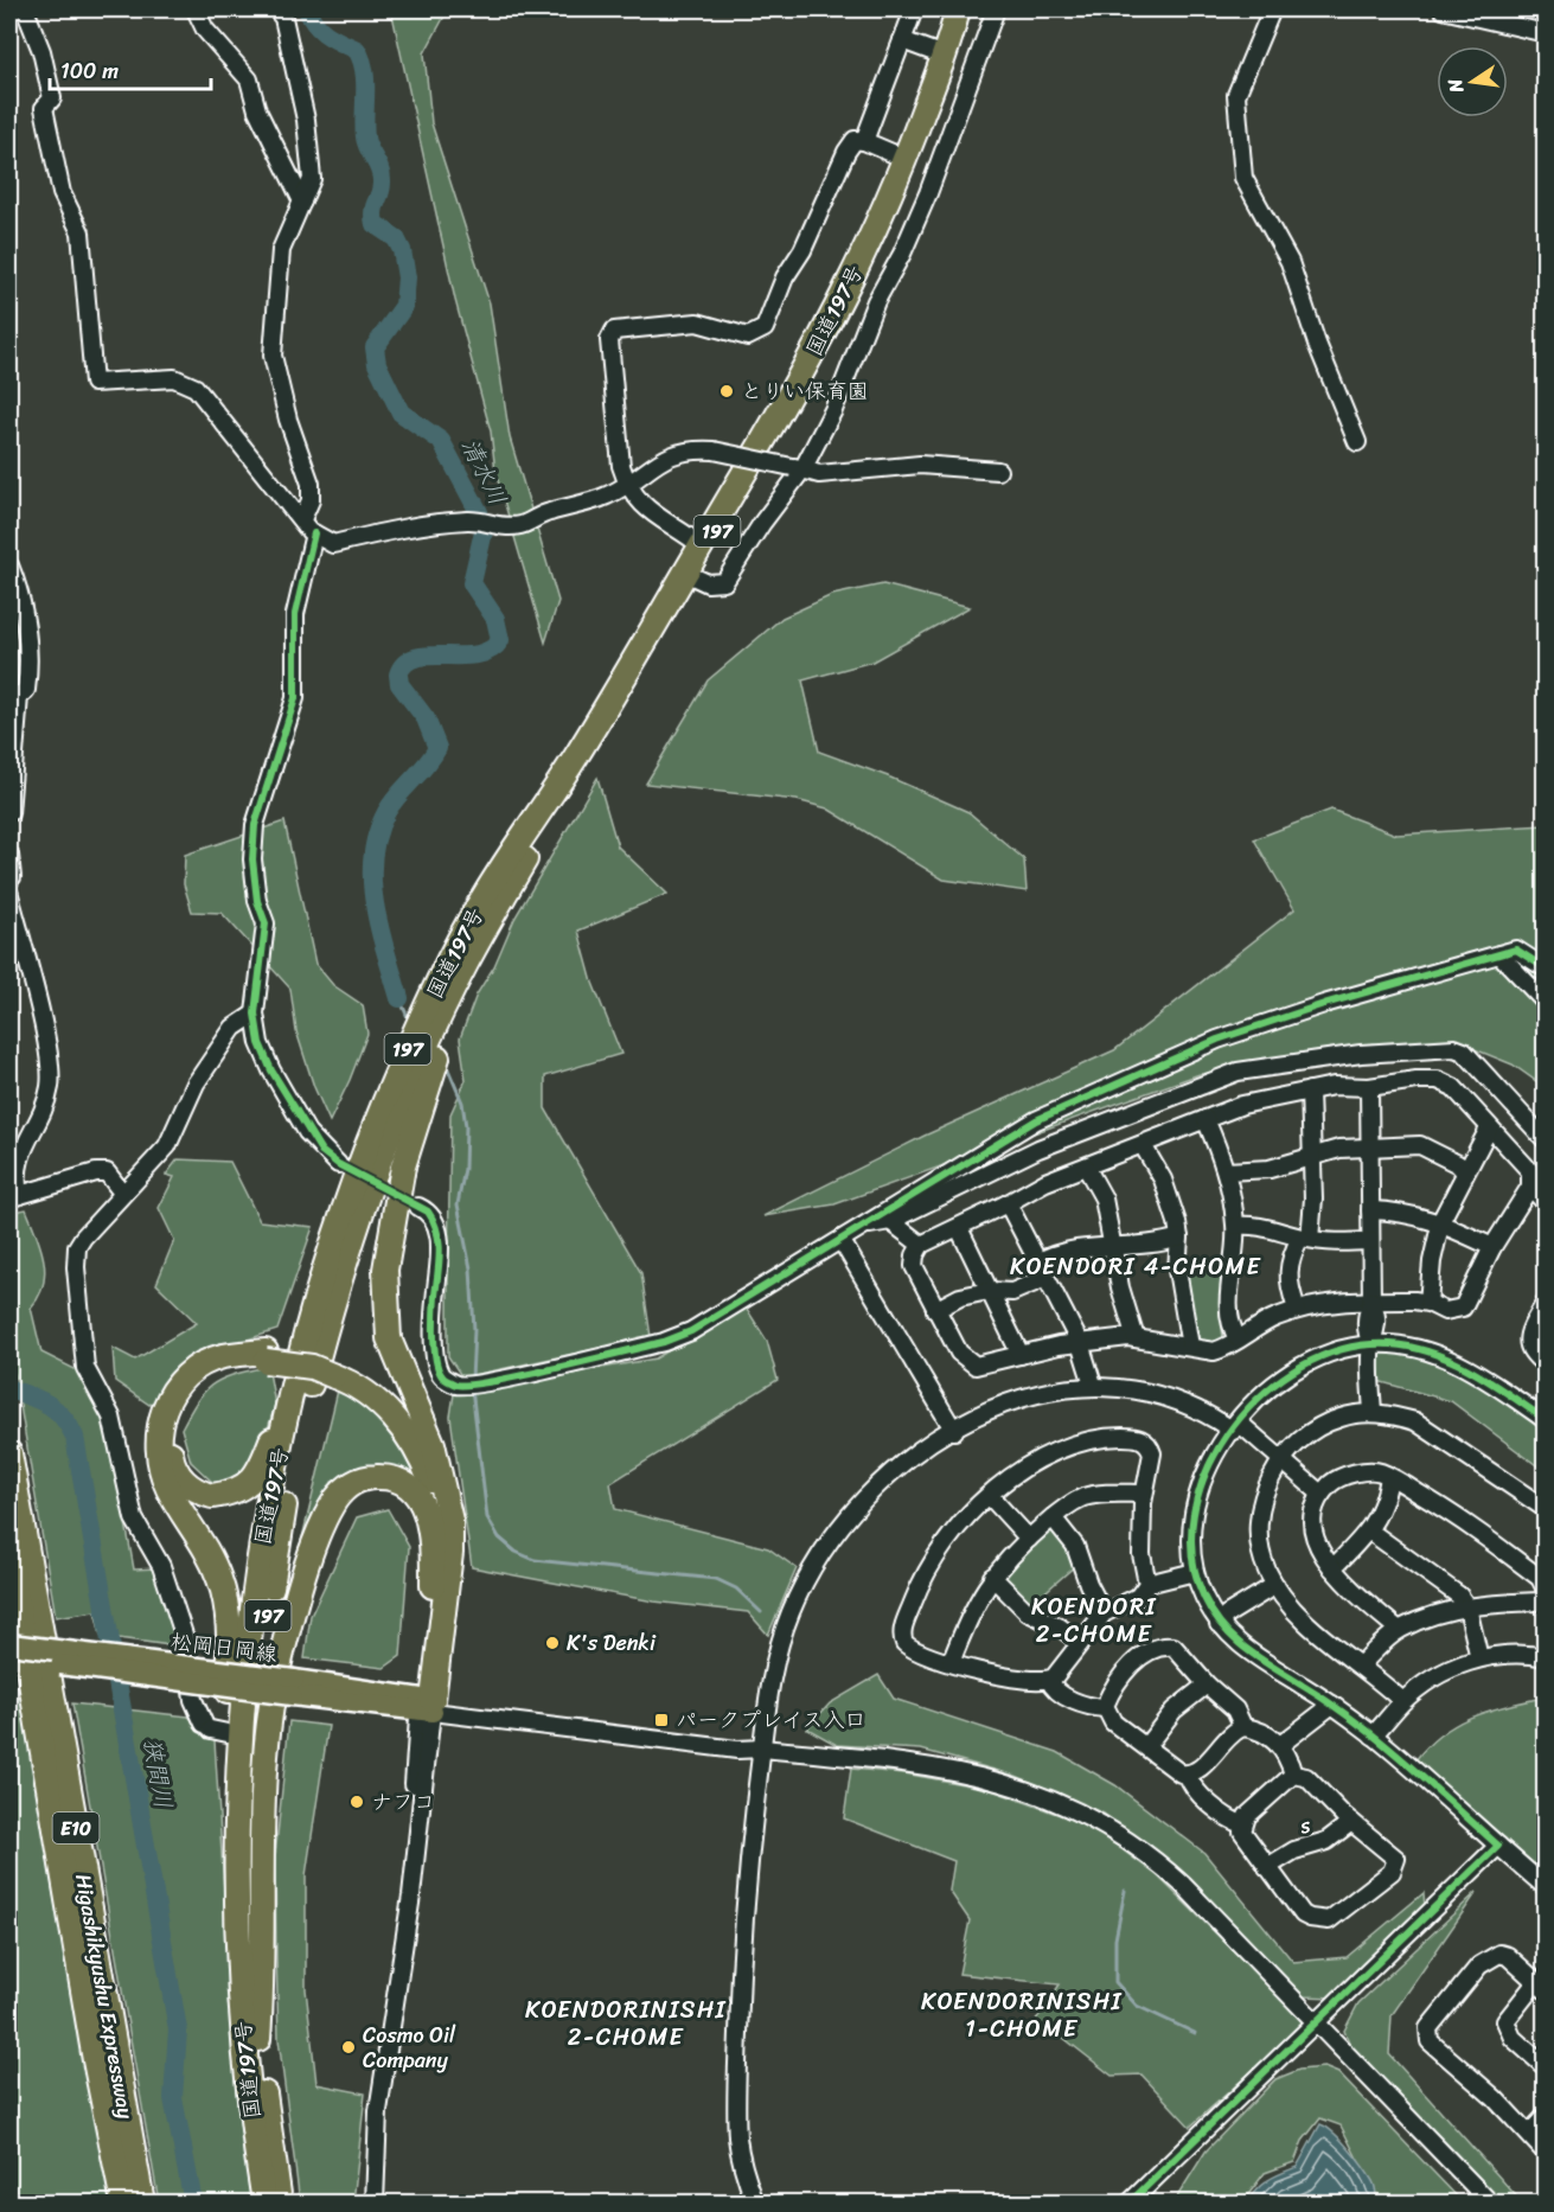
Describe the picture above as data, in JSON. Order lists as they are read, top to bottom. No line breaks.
{"streets":{"highway":["国道197号","197","E10","Higashikyushu Expressway"],"main road":["松岡日岡線"],"street":["s"]},"districts":["KOENDORI 4-CHOME","KOENDORI 2-CHOME","KOENDORINISHI 1-CHOME","KOENDORINISHI 2-CHOME"],"water":["清水川","狭間川"],"places":{"other":["とりい保育園","K's Denki","ナフコ","Cosmo Oil Company"],"transit":["パークプレイス入口"]},"scale_bar":"100 m","north":"left"}
